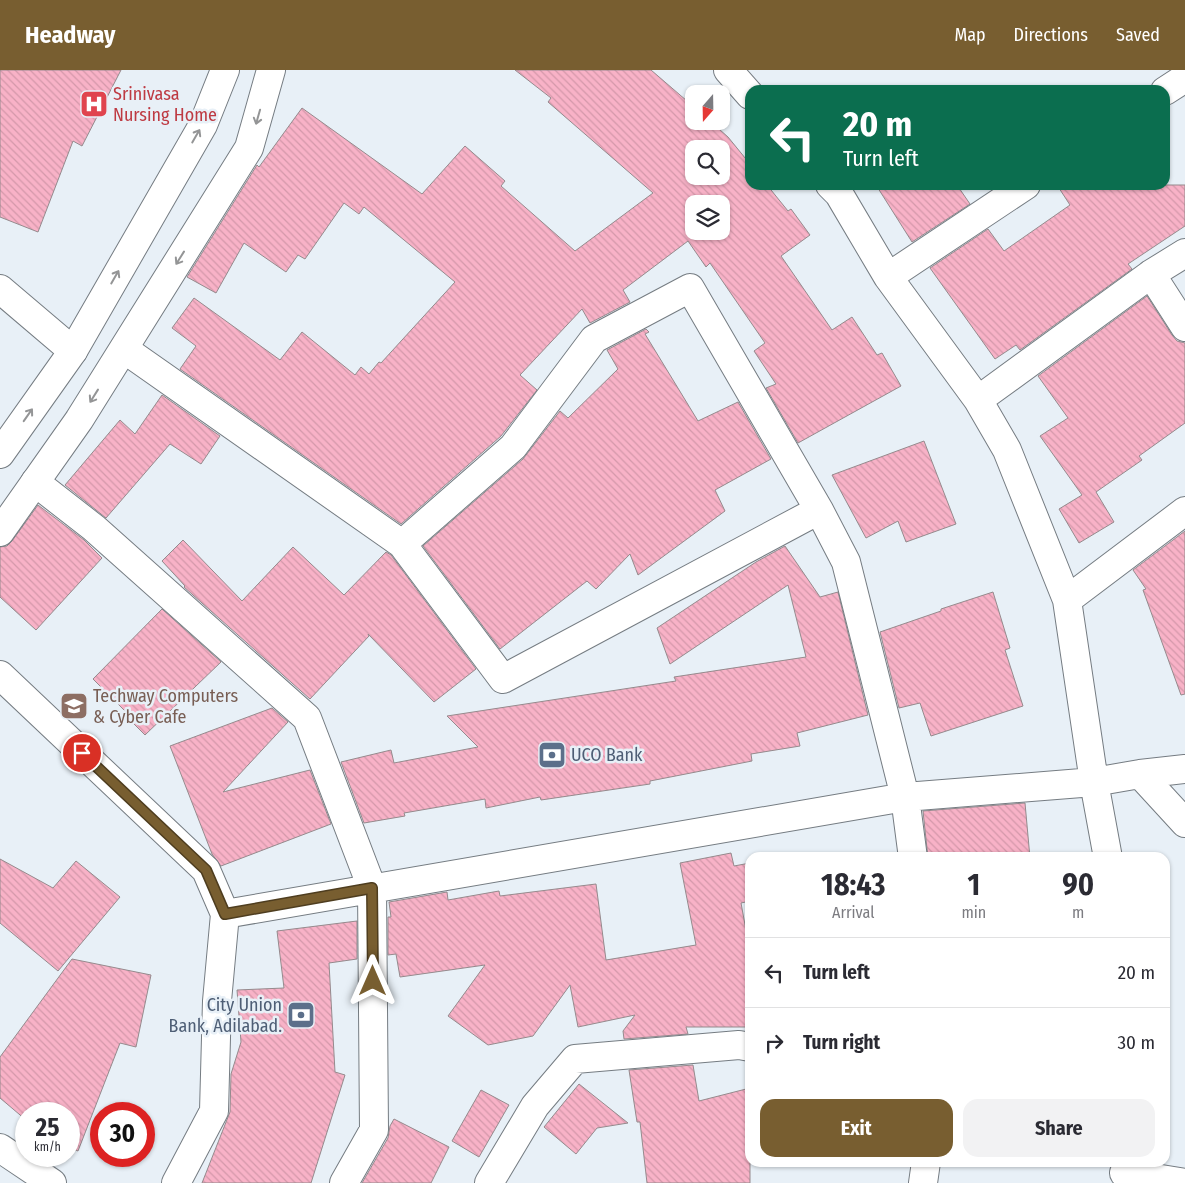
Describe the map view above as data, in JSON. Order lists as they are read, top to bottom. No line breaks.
{"places":{"hospital":["Srinivasa Nursing Home"],"school or university":["Techway Computers & Cyber Cafe"],"bank":["UCO Bank","City Union Bank, Adilabad."]},"north":"bottom","page":{"header":"Headway","nav":["Map","Directions","Saved"],"turn":["20 m","Turn left"],"eta":["18:43","Arrival","1","min","90","m"],"list":[{"name":"Turn left","value":"20 m"},{"name":"Turn right","value":"30 m"}],"buttons":["Exit","Share"],"speed":"25 km/h","limit":"30"}}
